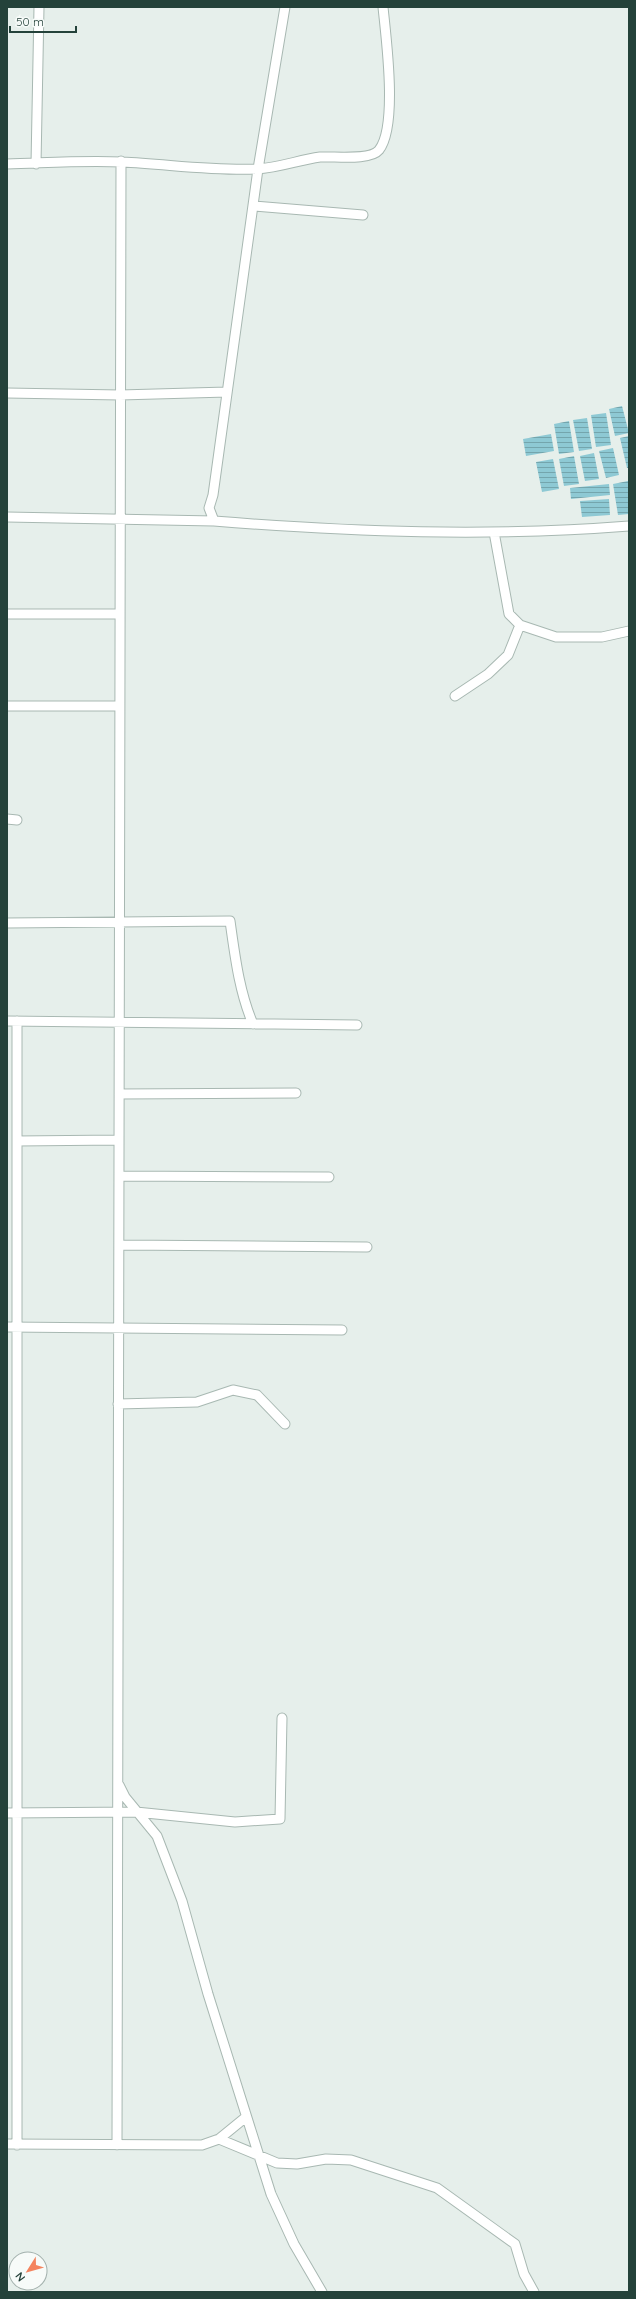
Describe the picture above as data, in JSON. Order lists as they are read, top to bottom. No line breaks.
{"scale_bar":"50 m","north":"bottom left"}
